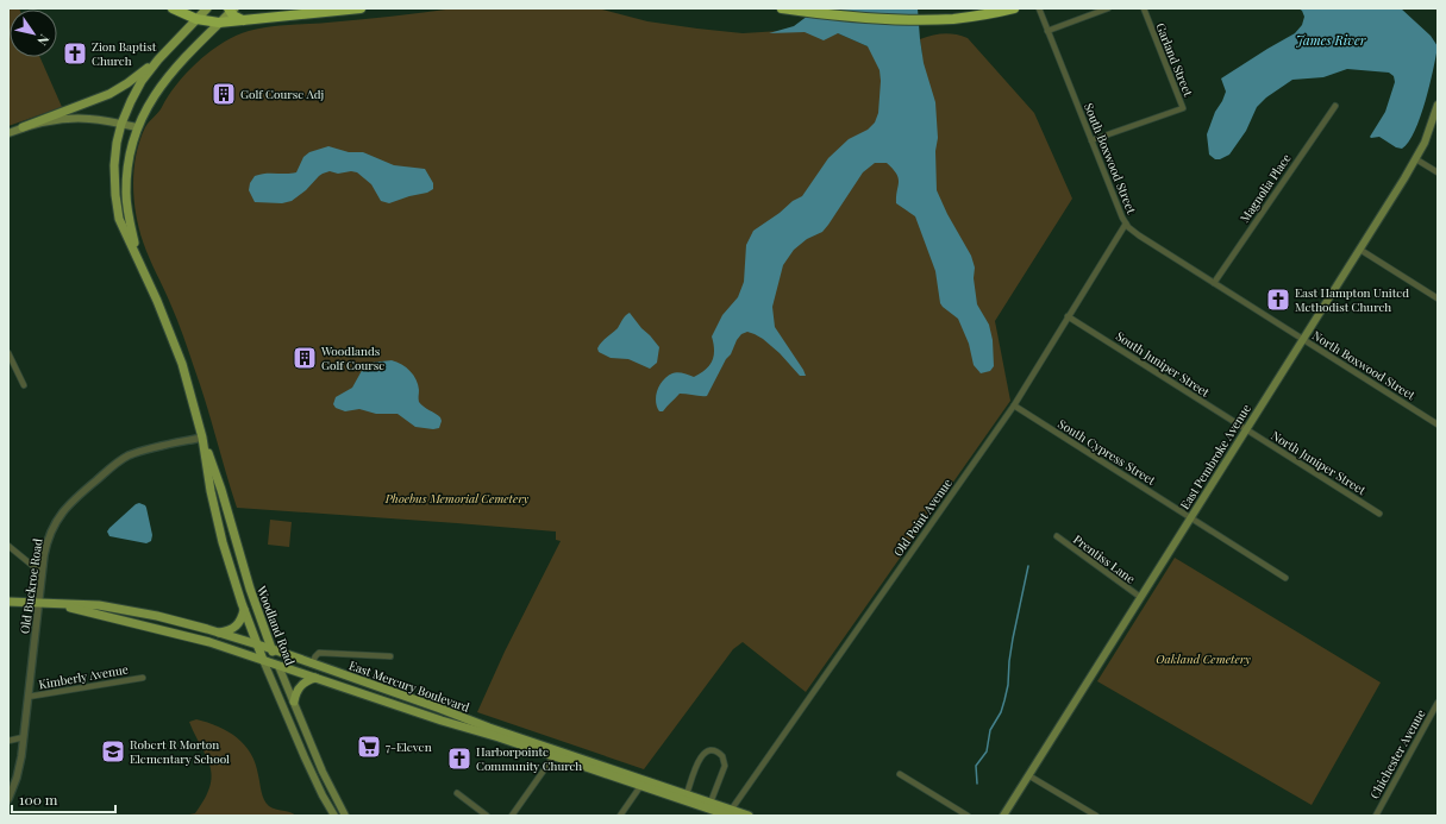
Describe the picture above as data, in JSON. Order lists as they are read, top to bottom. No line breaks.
{"streets":{"main road":["East Pembroke Avenue","Woodland Road","East Mercury Boulevard"],"street":["Garland Street","South Boxwood Street","Magnolia Place","South Juniper Street","North Boxwood Street","South Cypress Street","North Juniper Street","Old Point Avenue","Prentiss Lane","Old Buckroe Road","Kimberly Avenue","Chichester Avenue"]},"crossings":[["Garland Street","South Boxwood Street"],["South Boxwood Street","Magnolia Place"],["South Boxwood Street","North Boxwood Street"],["South Boxwood Street","East Pembroke Avenue"],["South Boxwood Street","Old Point Avenue"],["South Juniper Street","East Pembroke Avenue"],["South Juniper Street","North Juniper Street"],["South Juniper Street","Old Point Avenue"],["North Boxwood Street","East Pembroke Avenue"],["South Cypress Street","East Pembroke Avenue"],["South Cypress Street","Old Point Avenue"],["East Pembroke Avenue","North Juniper Street"],["East Pembroke Avenue","Prentiss Lane"],["Old Point Avenue","East Mercury Boulevard"],["Old Buckroe Road","Woodland Road"],["Old Buckroe Road","Kimberly Avenue"],["Old Buckroe Road","East Mercury Boulevard"],["Woodland Road","East Mercury Boulevard"]],"water":["James River"],"parks":["Phoebus Memorial Cemetery","Oakland Cemetery"],"places":{"church":["Zion Baptist Church","East Hampton United Methodist Church","Harborpointe Community Church"],"building":["Golf Course Adj","Woodlands Golf Course"],"supermarket":["7-Eleven"],"school or university":["Robert R Morton Elementary School"]},"scale_bar":"100 m","north":"bottom right"}
